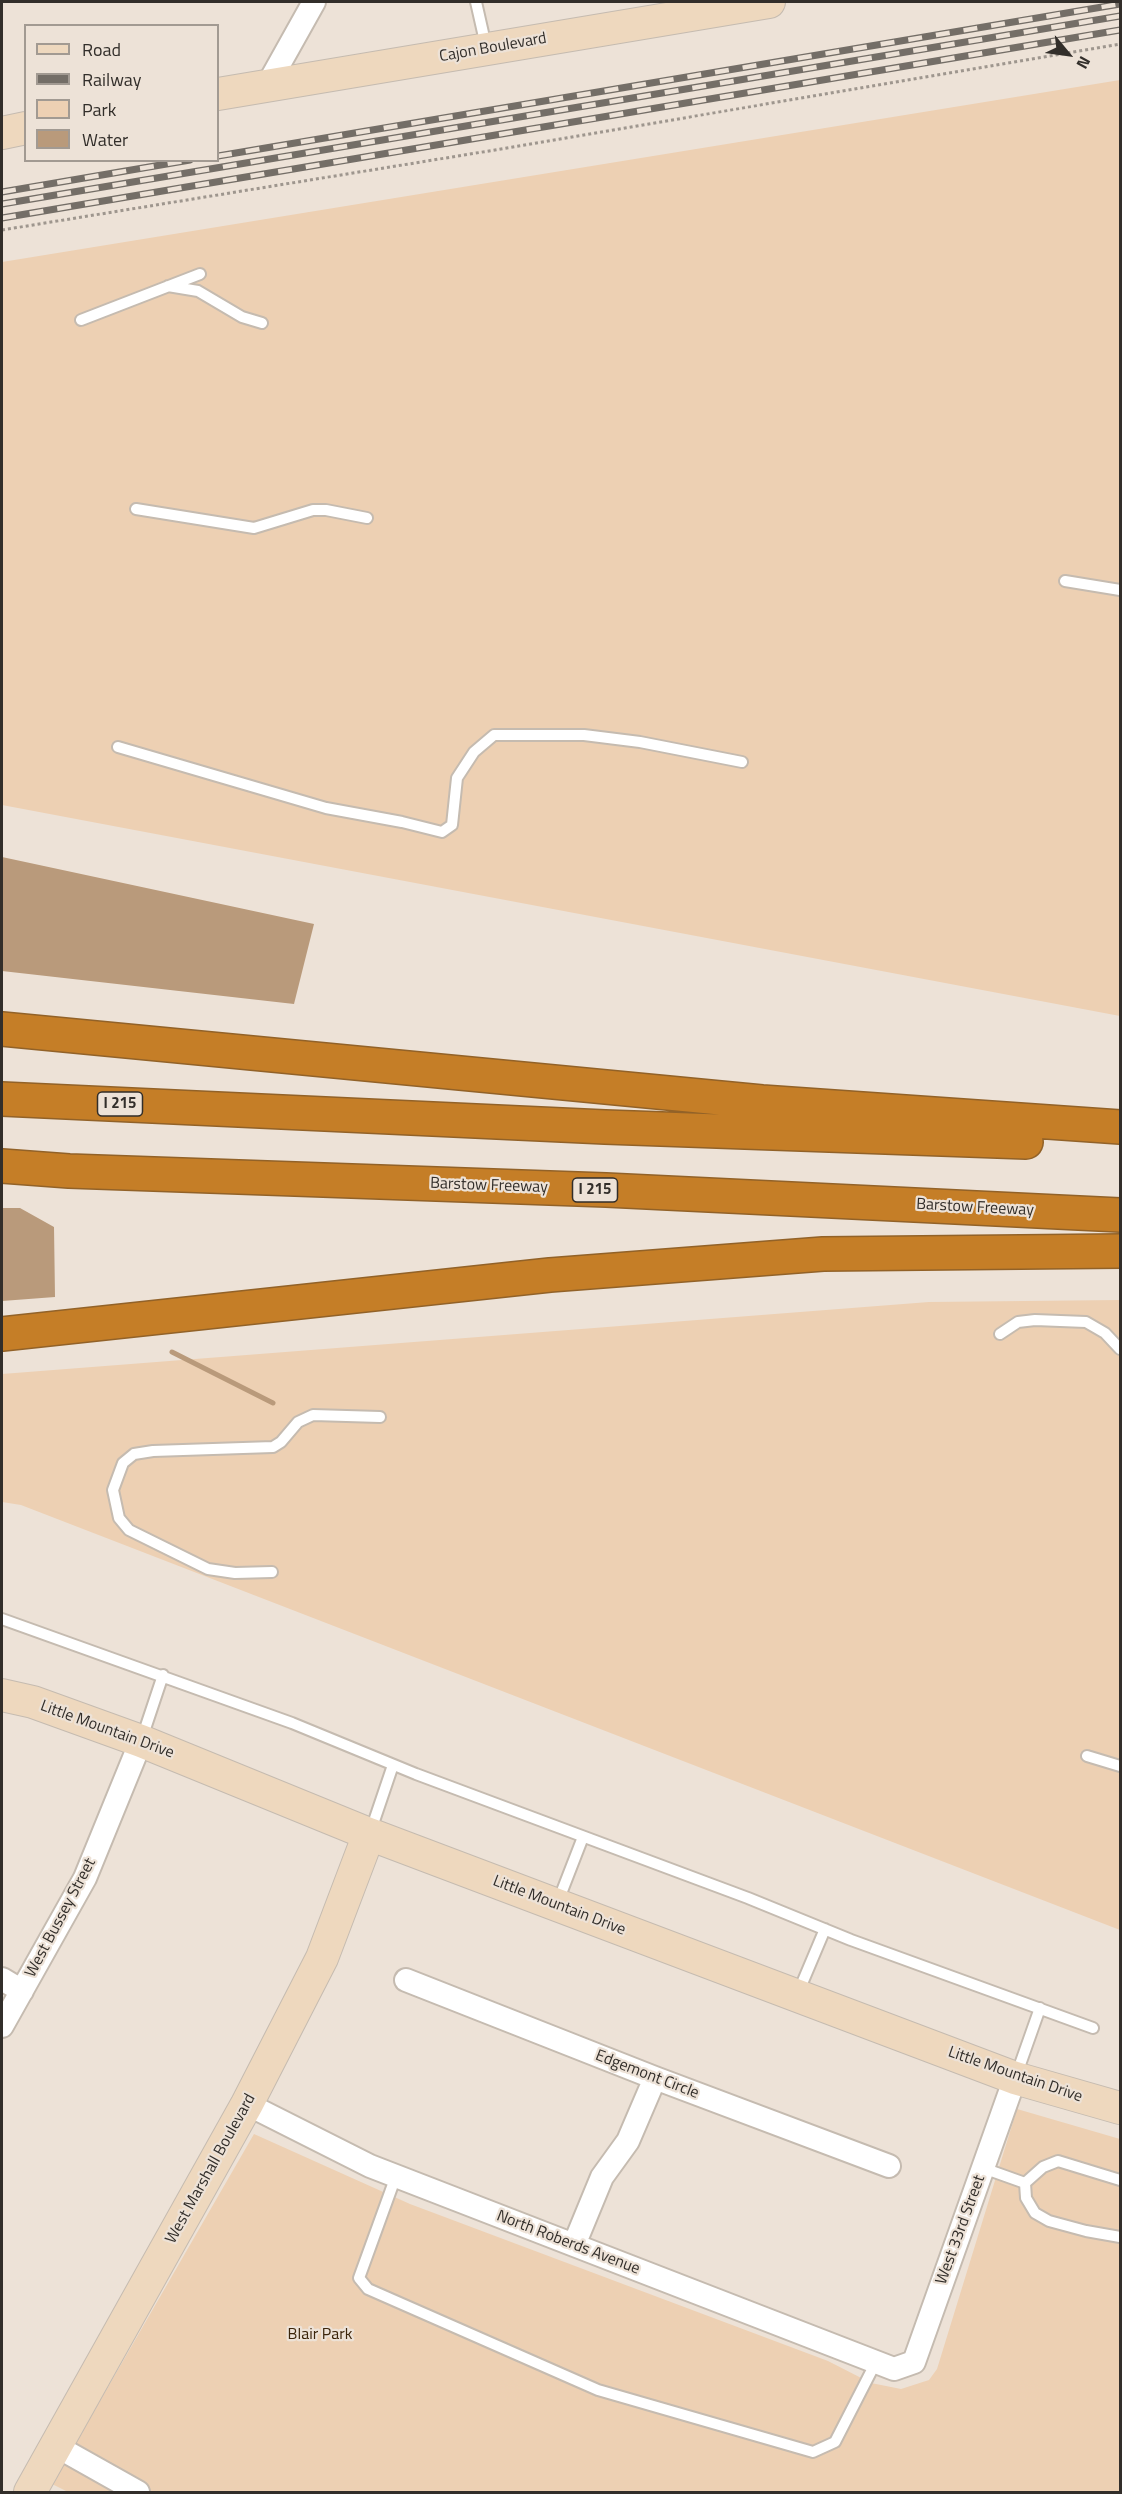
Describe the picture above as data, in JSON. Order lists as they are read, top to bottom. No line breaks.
{"streets":{"highway":["I 215","Barstow Freeway"],"main road":["Cajon Boulevard","Little Mountain Drive","West Marshall Boulevard"],"street":["West Bussey Street","Edgemont Circle","West 33rd Street","North Roberds Avenue"]},"crossings":[["Little Mountain Drive","West Bussey Street"],["Little Mountain Drive","West Marshall Boulevard"],["Little Mountain Drive","West 33rd Street"],["West Marshall Boulevard","North Roberds Avenue"],["West 33rd Street","North Roberds Avenue"]],"parks":["Blair Park"],"legend":["Road","Railway","Park","Water"],"north":"bottom right"}
